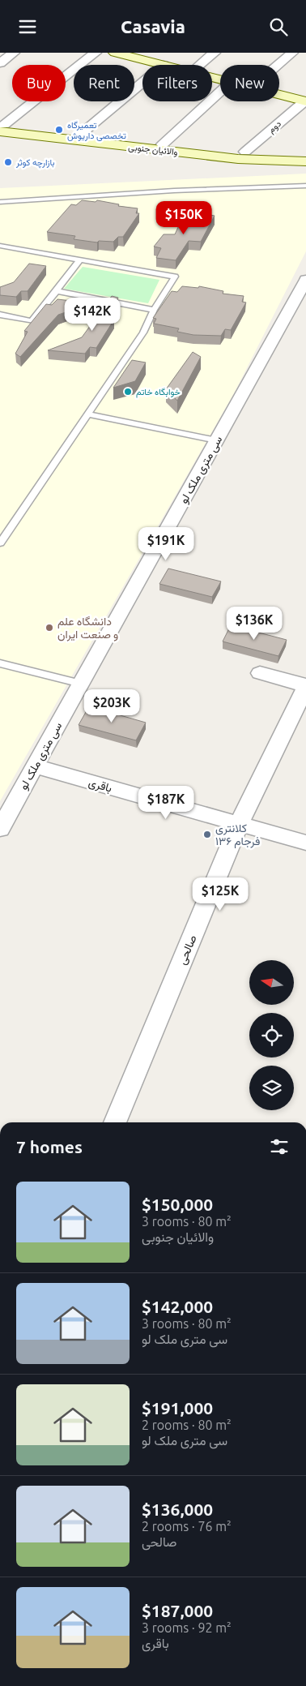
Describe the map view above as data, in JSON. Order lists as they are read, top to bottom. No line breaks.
{"streets":{"main road":["والائیان جنوبی"],"street":["دوم","سی متری ملک لو","باقری","صالحی"]},"crossings":[["دوم","والائیان جنوبی"],["سی متری ملک لو","باقری"],["باقری","صالحی"]],"places":["تعمیرگاه تخصصی داریوش","بازارچه کوثر","خوابگاه خاتم","دانشگاه علم و صنعت ایران","کلانتری ۱۳۶ فرجام"],"north":"left","page":{"header":"Casavia","chip":["Buy","Rent","Filters","New"],"price":["$150K","$142K","$191K","$136K","$203K","$187K","$125K"],"heading":"7 homes","list":[{"name":"$150,000","note":"3 rooms · 80 m² · والائیان جنوبی"},{"name":"$142,000","note":"3 rooms · 80 m² · سی متری ملک لو"},{"name":"$191,000","note":"2 rooms · 80 m² · سی متری ملک لو"},{"name":"$136,000","note":"2 rooms · 76 m² · صالحی"},{"name":"$187,000","note":"3 rooms · 92 m² · باقری"}]}}
